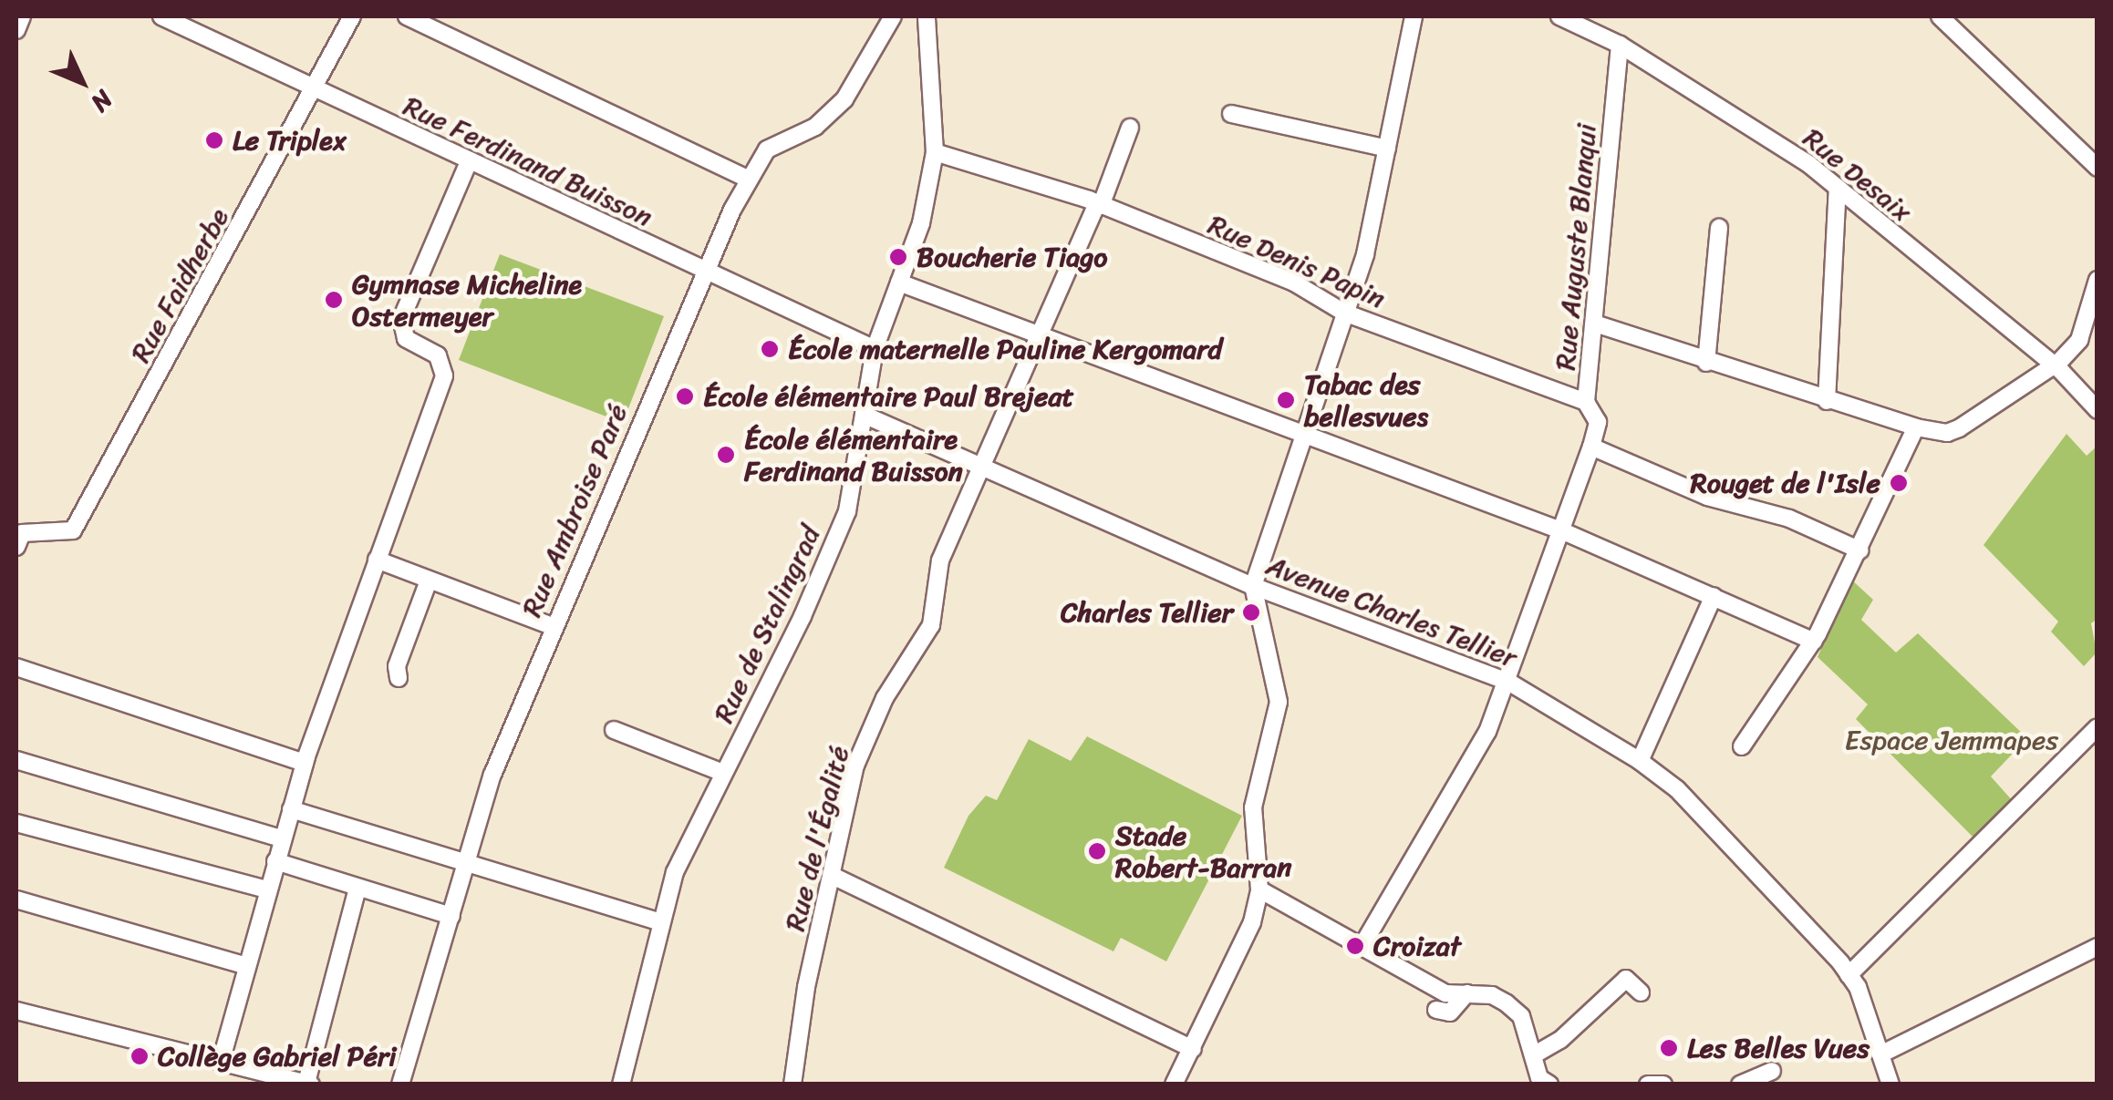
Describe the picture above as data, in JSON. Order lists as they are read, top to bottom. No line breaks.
{"streets":{"street":["Rue Ferdinand Buisson","Rue Desaix","Rue Auguste Blanqui","Rue Denis Papin","Rue Faidherbe","Rue Ambroise Paré","Avenue Charles Tellier","Rue de Stalingrad","Rue de l'Égalité"]},"crossings":[["Rue Ferdinand Buisson","Rue Faidherbe"],["Rue Ferdinand Buisson","Rue Ambroise Paré"],["Rue Ferdinand Buisson","Rue de Stalingrad"],["Rue Desaix","Rue Auguste Blanqui"],["Rue Auguste Blanqui","Rue Denis Papin"],["Rue Auguste Blanqui","Avenue Charles Tellier"],["Rue Denis Papin","Rue de Stalingrad"],["Rue Denis Papin","Rue de l'Égalité"],["Avenue Charles Tellier","Rue de Stalingrad"],["Avenue Charles Tellier","Rue de l'Égalité"]],"parks":["Espace Jemmapes"],"places":["Le Triplex","Boucherie Tiago","Gymnase Micheline Ostermeyer","École maternelle Pauline Kergomard","École élémentaire Paul Brejeat","Tabac des bellesvues","École élémentaire Ferdinand Buisson","Rouget de l'Isle","Charles Tellier","Stade Robert-Barran","Croizat","Les Belles Vues","Collège Gabriel Péri"],"north":"bottom right"}
